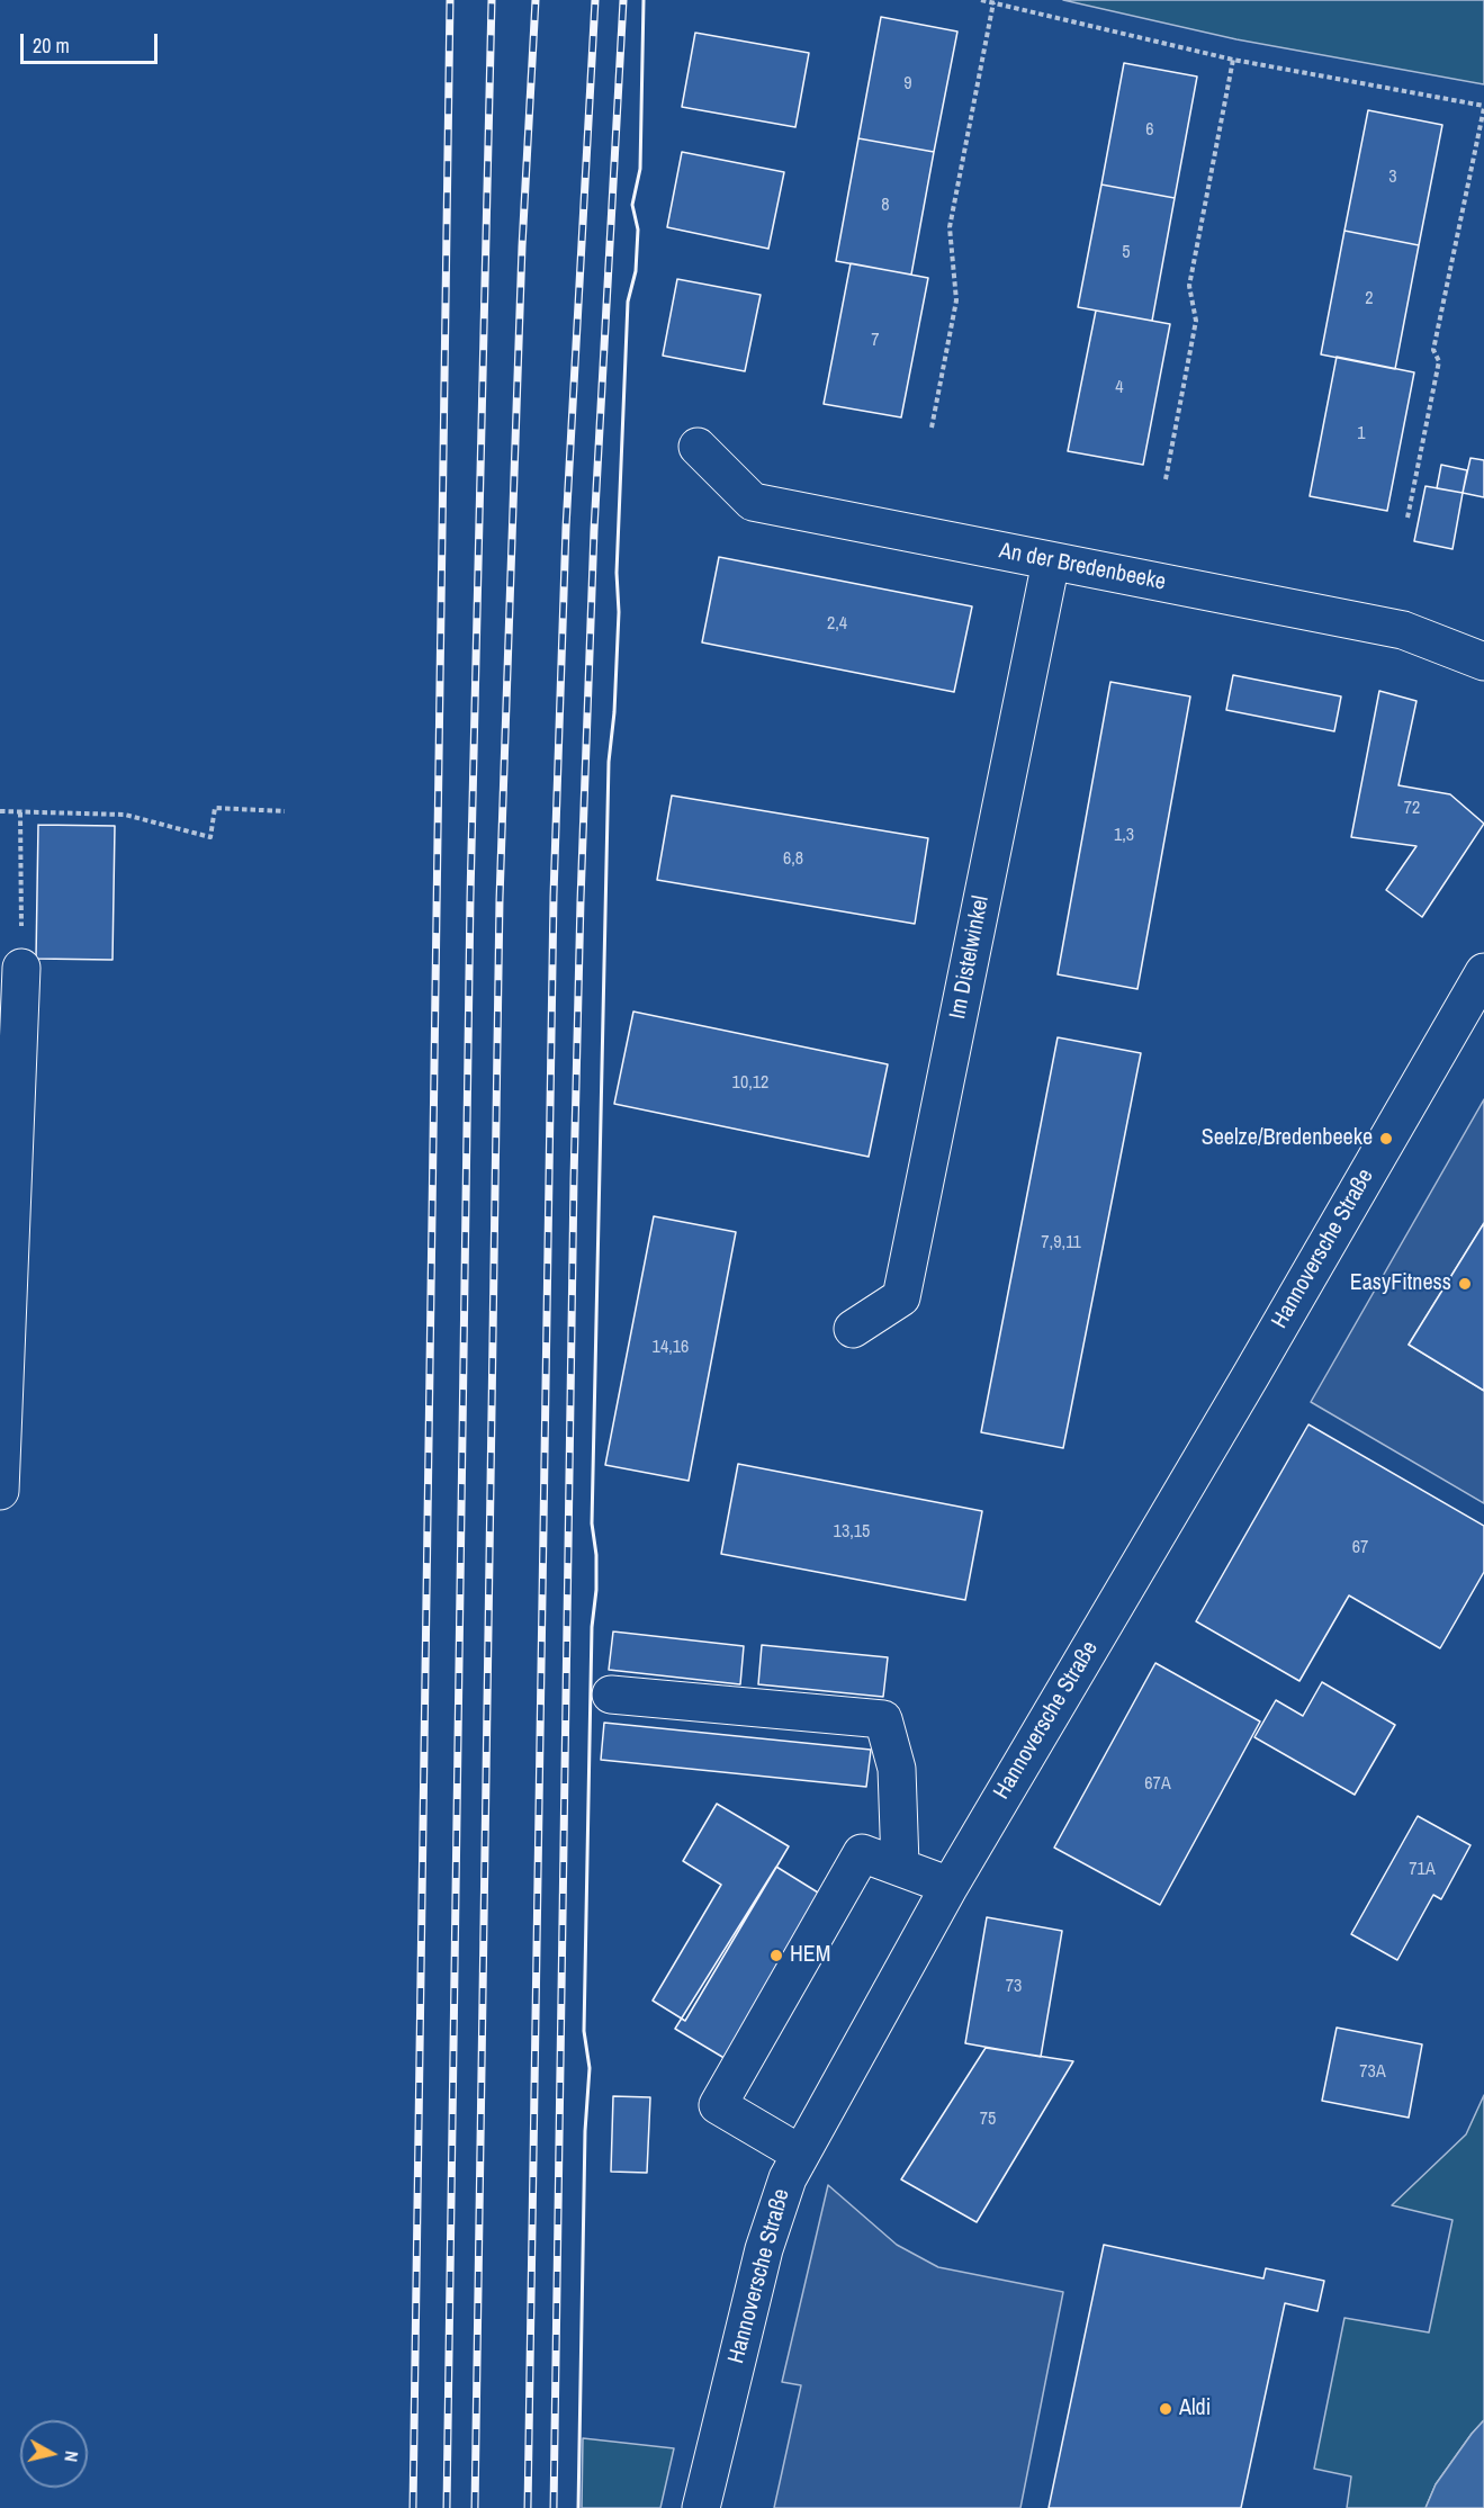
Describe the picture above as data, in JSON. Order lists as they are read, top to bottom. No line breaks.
{"streets":{"street":["An der Bredenbeeke","Im Distelwinkel","Hannoversche Straße"]},"crossings":[["An der Bredenbeeke","Im Distelwinkel"]],"places":["Seelze/Bredenbeeke","EasyFitness","HEM","Aldi"],"house_numbers":["9","6","3","8","5","2","7","4","1","2,4","72","1,3","6,8","10,12","7,9,11","14,16","13,15","67","67A","71A","73","73A","75"],"scale_bar":"20 m","north":"right"}
